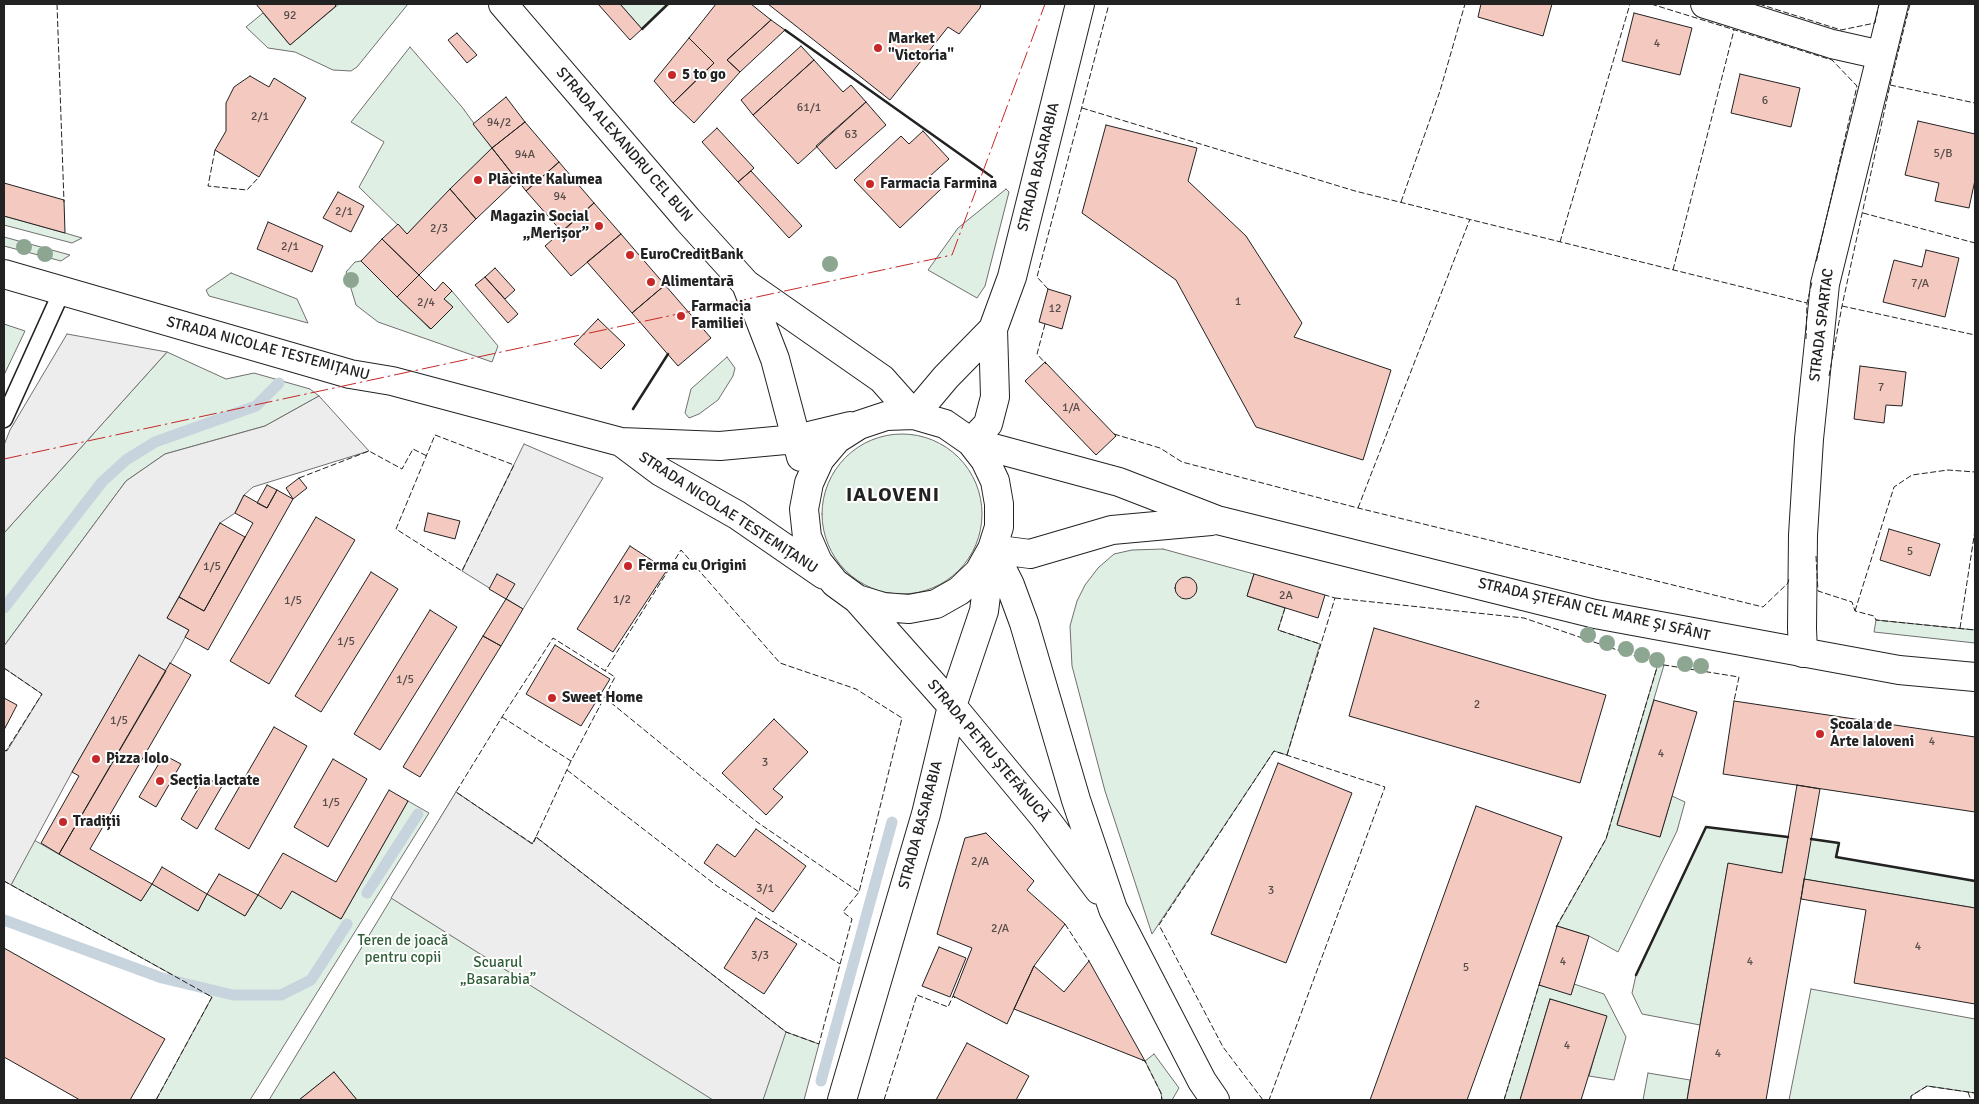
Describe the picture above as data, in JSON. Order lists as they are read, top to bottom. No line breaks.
{"streets":{"main road":["STRADA ALEXANDRU CEL BUN","STRADA BASARABIA","STRADA SPARTAC","STRADA NICOLAE TESTEMIȚANU","STRADA ȘTEFAN CEL MARE ȘI SFÂNT","STRADA PETRU ȘTEFĂNUCĂ"]},"crossings":[["STRADA ALEXANDRU CEL BUN","STRADA BASARABIA"],["STRADA ALEXANDRU CEL BUN","STRADA NICOLAE TESTEMIȚANU"],["STRADA BASARABIA","STRADA NICOLAE TESTEMIȚANU"],["STRADA BASARABIA","STRADA ȘTEFAN CEL MARE ȘI SFÂNT"],["STRADA BASARABIA","STRADA PETRU ȘTEFĂNUCĂ"],["STRADA SPARTAC","STRADA ȘTEFAN CEL MARE ȘI SFÂNT"],["STRADA ȘTEFAN CEL MARE ȘI SFÂNT","STRADA PETRU ȘTEFĂNUCĂ"]],"districts":["IALOVENI"],"parks":["Teren de joacă pentru copii","Scuarul „Basarabia”"],"places":["Market \"Victoria\"","5 to go","Plăcinte Kalumea","Farmacia Farmina","Magazin Social „Merișor”","EuroCreditBank","Alimentară","Farmacia Familiei","Ferma cu Origini","Sweet Home","Școala de Arte Ialoveni","Pizza Iolo","Secția lactate","Tradiții"],"house_numbers":["92","4","6","61/1","2/1","94/2","63","5/B","94A","94","2/1","2/3","2/1","7/A","1","2/4","12","7","1/A","5","1/5","2A","1/2","1/5","1/5","1/5","2","1/5","4","4","3","1/5","2/A","3/1","3","2/A","4","3/3","4","4","5","4","4"]}
